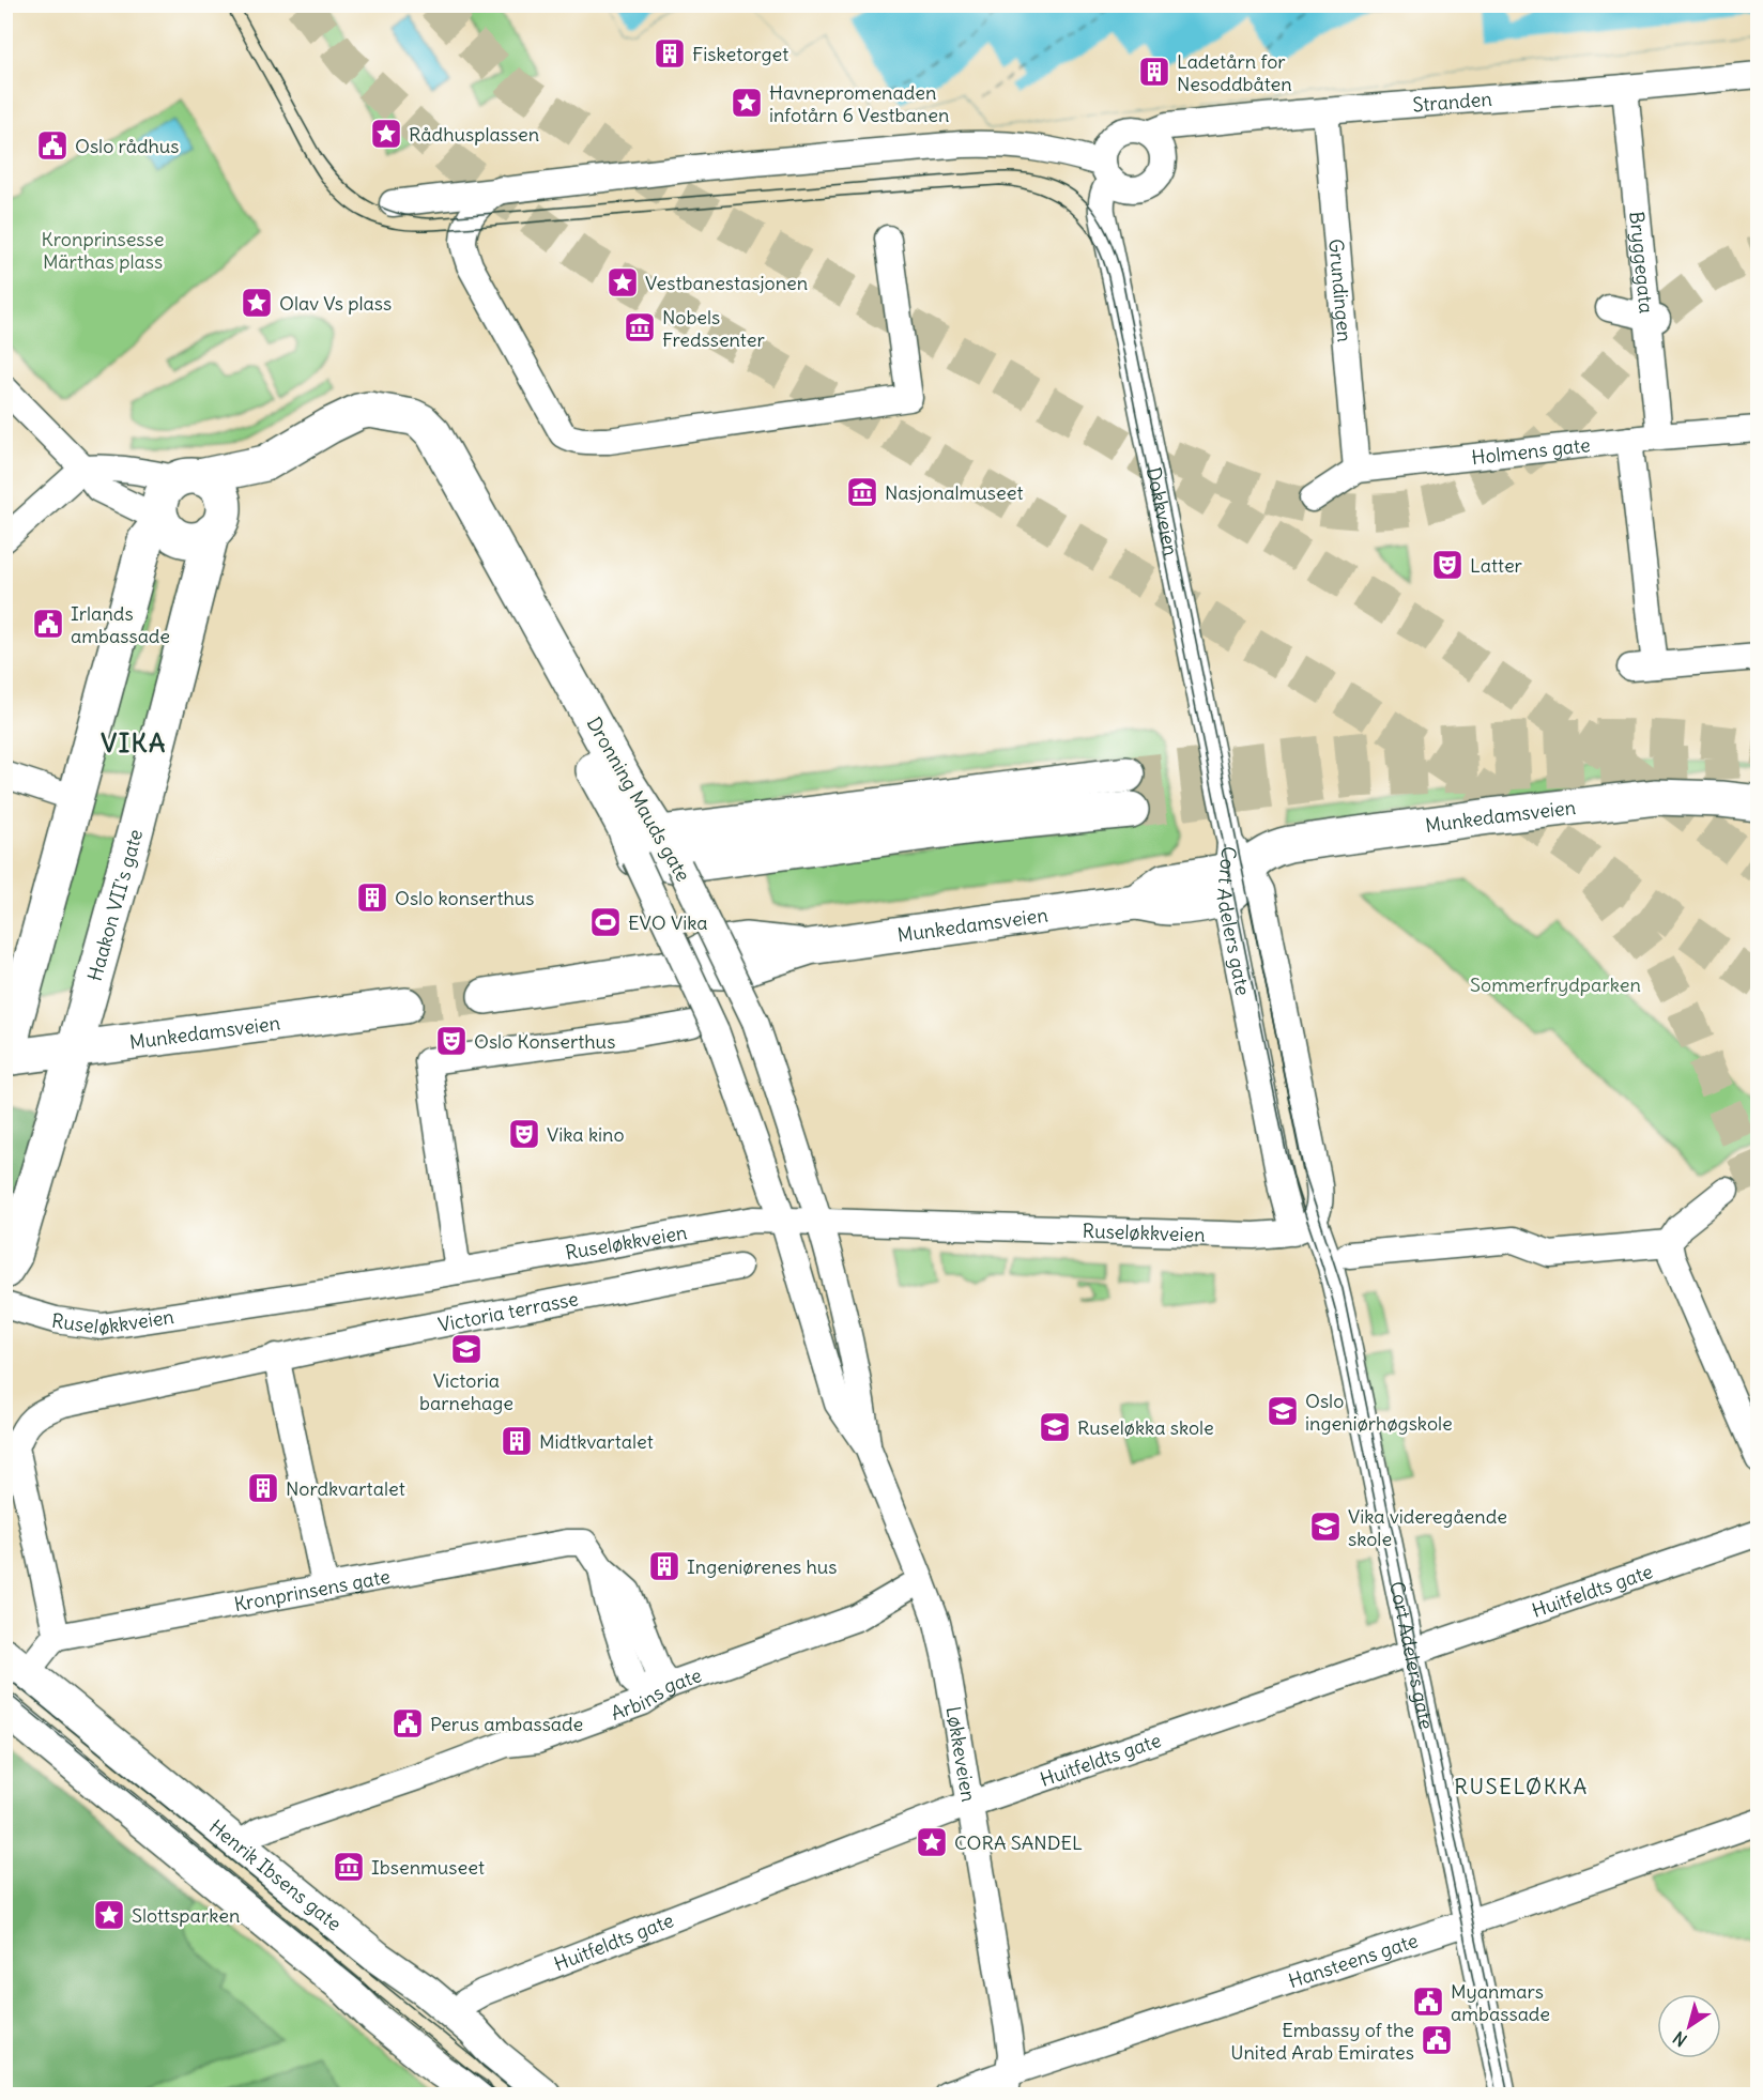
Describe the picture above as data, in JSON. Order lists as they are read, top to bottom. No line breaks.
{"streets":{"highway":["Dronning Mauds gate","Munkedamsveien","Haakon VII's gate"],"main road":["Henrik Ibsens gate"],"street":["Stranden","Bryggegata","Grundingen","Holmens gate","Dokkveien","Cort Adelers gate","Ruseløkkveien","Victoria terrasse","Kronprinsens gate","Huitfeldts gate","Arbins gate","Løkkeveien","Hansteens gate"]},"crossings":[["Stranden","Bryggegata"],["Stranden","Grundingen"],["Stranden","Dokkveien"],["Bryggegata","Holmens gate"],["Grundingen","Holmens gate"],["Dokkveien","Munkedamsveien"],["Dokkveien","Cort Adelers gate"],["Dronning Mauds gate","Haakon VII's gate"],["Dronning Mauds gate","Ruseløkkveien"],["Dronning Mauds gate","Løkkeveien"],["Munkedamsveien","Haakon VII's gate"],["Munkedamsveien","Cort Adelers gate"],["Cort Adelers gate","Ruseløkkveien"],["Cort Adelers gate","Huitfeldts gate"],["Cort Adelers gate","Hansteens gate"],["Ruseløkkveien","Løkkeveien"],["Victoria terrasse","Kronprinsens gate"],["Kronprinsens gate","Arbins gate"],["Huitfeldts gate","Løkkeveien"],["Huitfeldts gate","Henrik Ibsens gate"],["Arbins gate","Løkkeveien"],["Arbins gate","Henrik Ibsens gate"],["Løkkeveien","Hansteens gate"]],"districts":["VIKA","RUSELØKKA"],"parks":["Kronprinsesse Märthas plass","Sommerfrydparken"],"places":{"building":["Fisketorget","Ladetårn for Nesoddbåten","Oslo konserthus","Midtkvartalet","Nordkvartalet","Ingeniørenes hus"],"place":["Havnepromenaden infotårn 6 Vestbanen","Rådhusplassen","Vestbanestasjonen","Olav Vs plass","CORA SANDEL","Slottsparken"],"public building":["Oslo rådhus","Irlands ambassade","Perus ambassade","Myanmars ambassade","Embassy of the United Arab Emirates"],"museum":["Nobels Fredssenter","Nasjonalmuseet","Ibsenmuseet"],"theatre":["Latter","Oslo Konserthus","Vika kino"],"sports":["EVO Vika"],"school or university":["Victoria barnehage","Oslo ingeniørhøgskole","Ruseløkka skole","Vika videregående skole"]},"north":"bottom left"}
